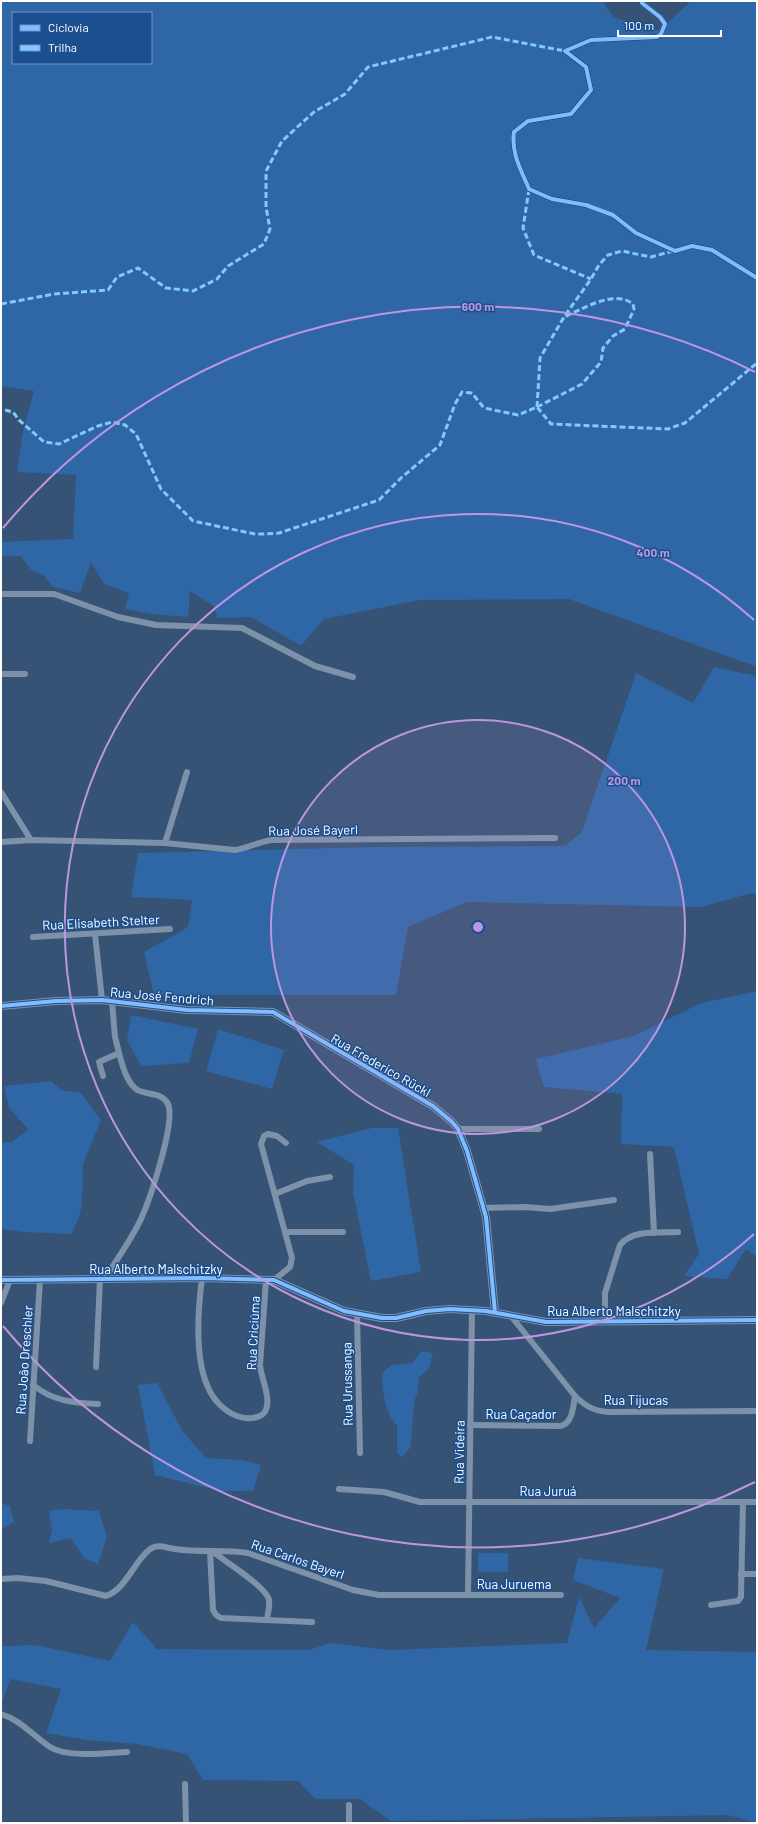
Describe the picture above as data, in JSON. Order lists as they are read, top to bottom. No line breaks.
{"streets":{"street":["Rua José Bayerl","Rua Elisabeth Stelter","Rua José Fendrich","Rua Frederico Rückl","Rua Alberto Malschitzky","Rua Criciúma","Rua João Dreschler","Rua Urussanga","Rua Tijucas","Rua Caçador","Rua Videira","Rua Juruá","Rua Carlos Bayerl","Rua Juruema"]},"crossings":[["Rua José Fendrich","Rua Frederico Rückl"],["Rua Frederico Rückl","Rua Alberto Malschitzky"],["Rua Alberto Malschitzky","Rua Criciúma"],["Rua Alberto Malschitzky","Rua João Dreschler"],["Rua Alberto Malschitzky","Rua Urussanga"],["Rua Alberto Malschitzky","Rua Tijucas"],["Rua Alberto Malschitzky","Rua Videira"],["Rua Tijucas","Rua Caçador"],["Rua Caçador","Rua Videira"],["Rua Videira","Rua Juruá"],["Rua Videira","Rua Carlos Bayerl"],["Rua Videira","Rua Juruema"],["Rua Carlos Bayerl","Rua Juruema"]],"legend":["Ciclovia","Trilha"],"scale_bar":"100 m","rings":["600 m","400 m","200 m"]}
